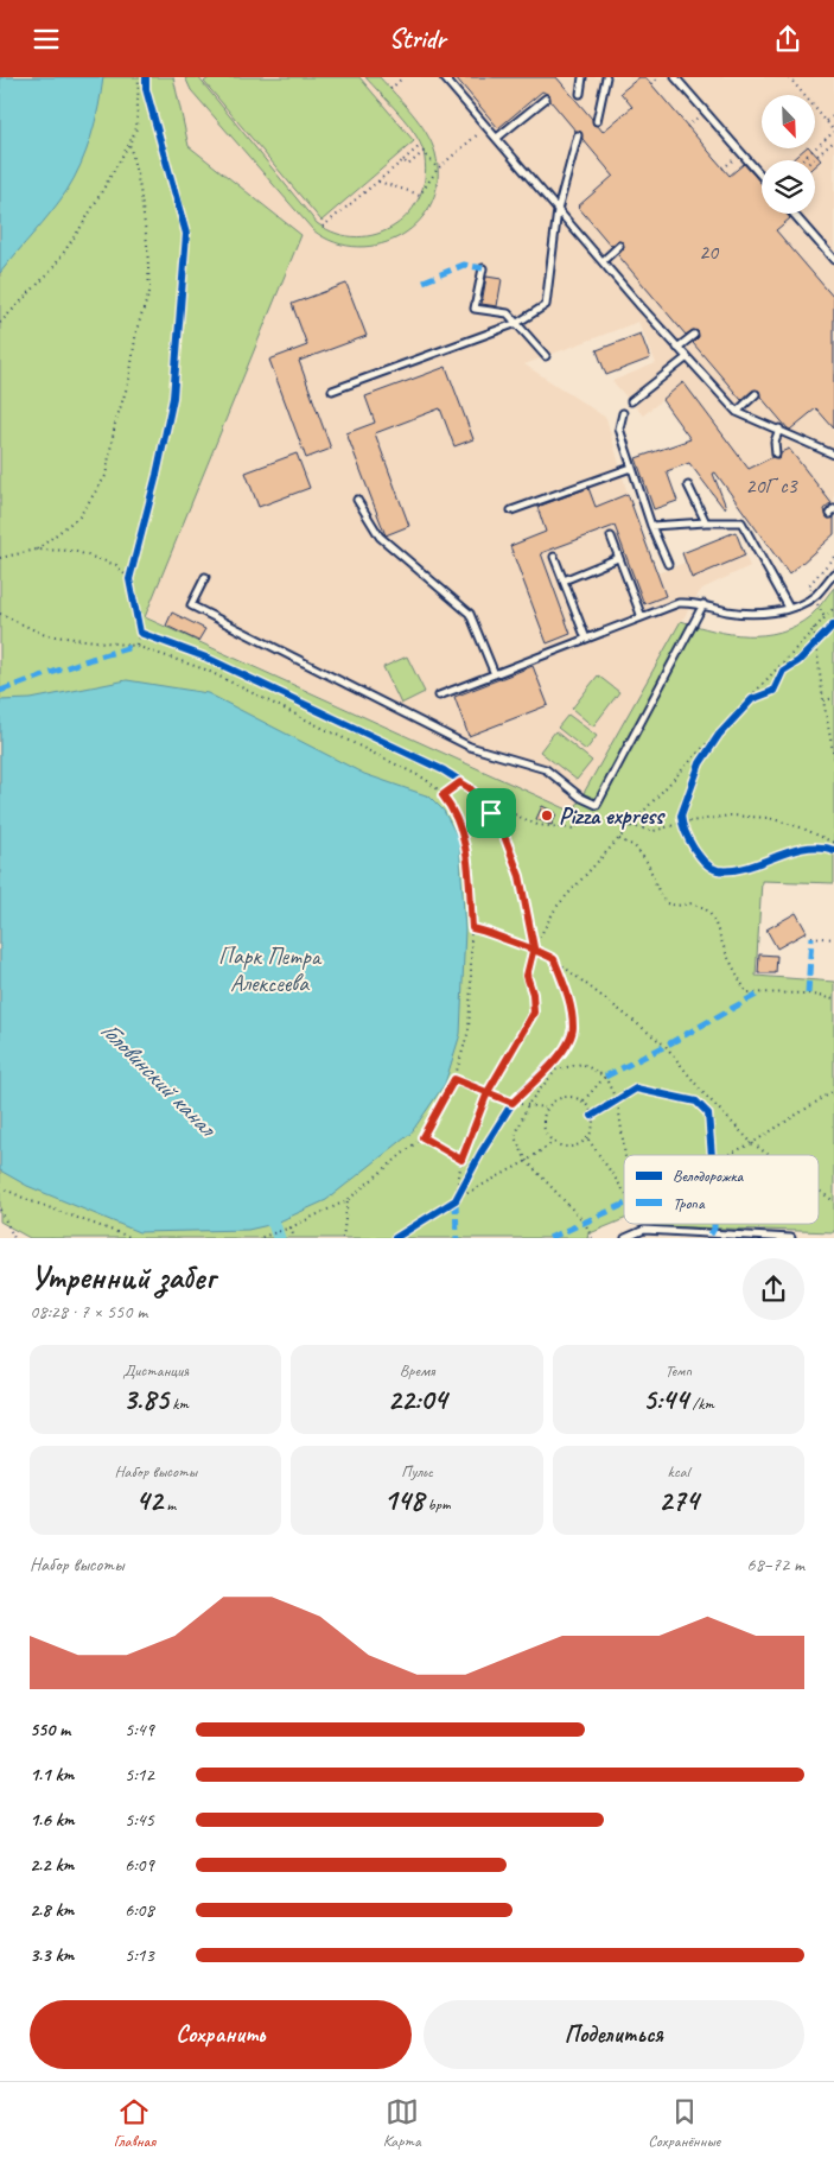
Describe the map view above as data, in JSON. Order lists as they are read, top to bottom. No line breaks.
{"water":["Головинский канал"],"parks":["Парк Петра Алексеева"],"places":["Pizza express"],"house_numbers":["20","20Г с3"],"legend":["Велодорожка","Тропа"],"north":"bottom right","page":{"header":"Stridr","heading":["Утренний забег","08:28 · 7 × 550 m"],"stats":[["Дистанция","3.85 km"],["Время","22:04"],["Темп","5:44 /km"],["Набор высоты","42 m"],["Пульс","148 bpm"],["kcal","274"]],"chart":["Набор высоты","68–72 m"],"list":[{"name":"550 m","note":"5:49"},{"name":"1.1 km","note":"5:12"},{"name":"1.6 km","note":"5:45"},{"name":"2.2 km","note":"6:09"},{"name":"2.8 km","note":"6:08"},{"name":"3.3 km","note":"5:13"}],"buttons":["Сохранить","Поделиться"],"tabs":["Главная","Карта","Сохранённые"]}}
